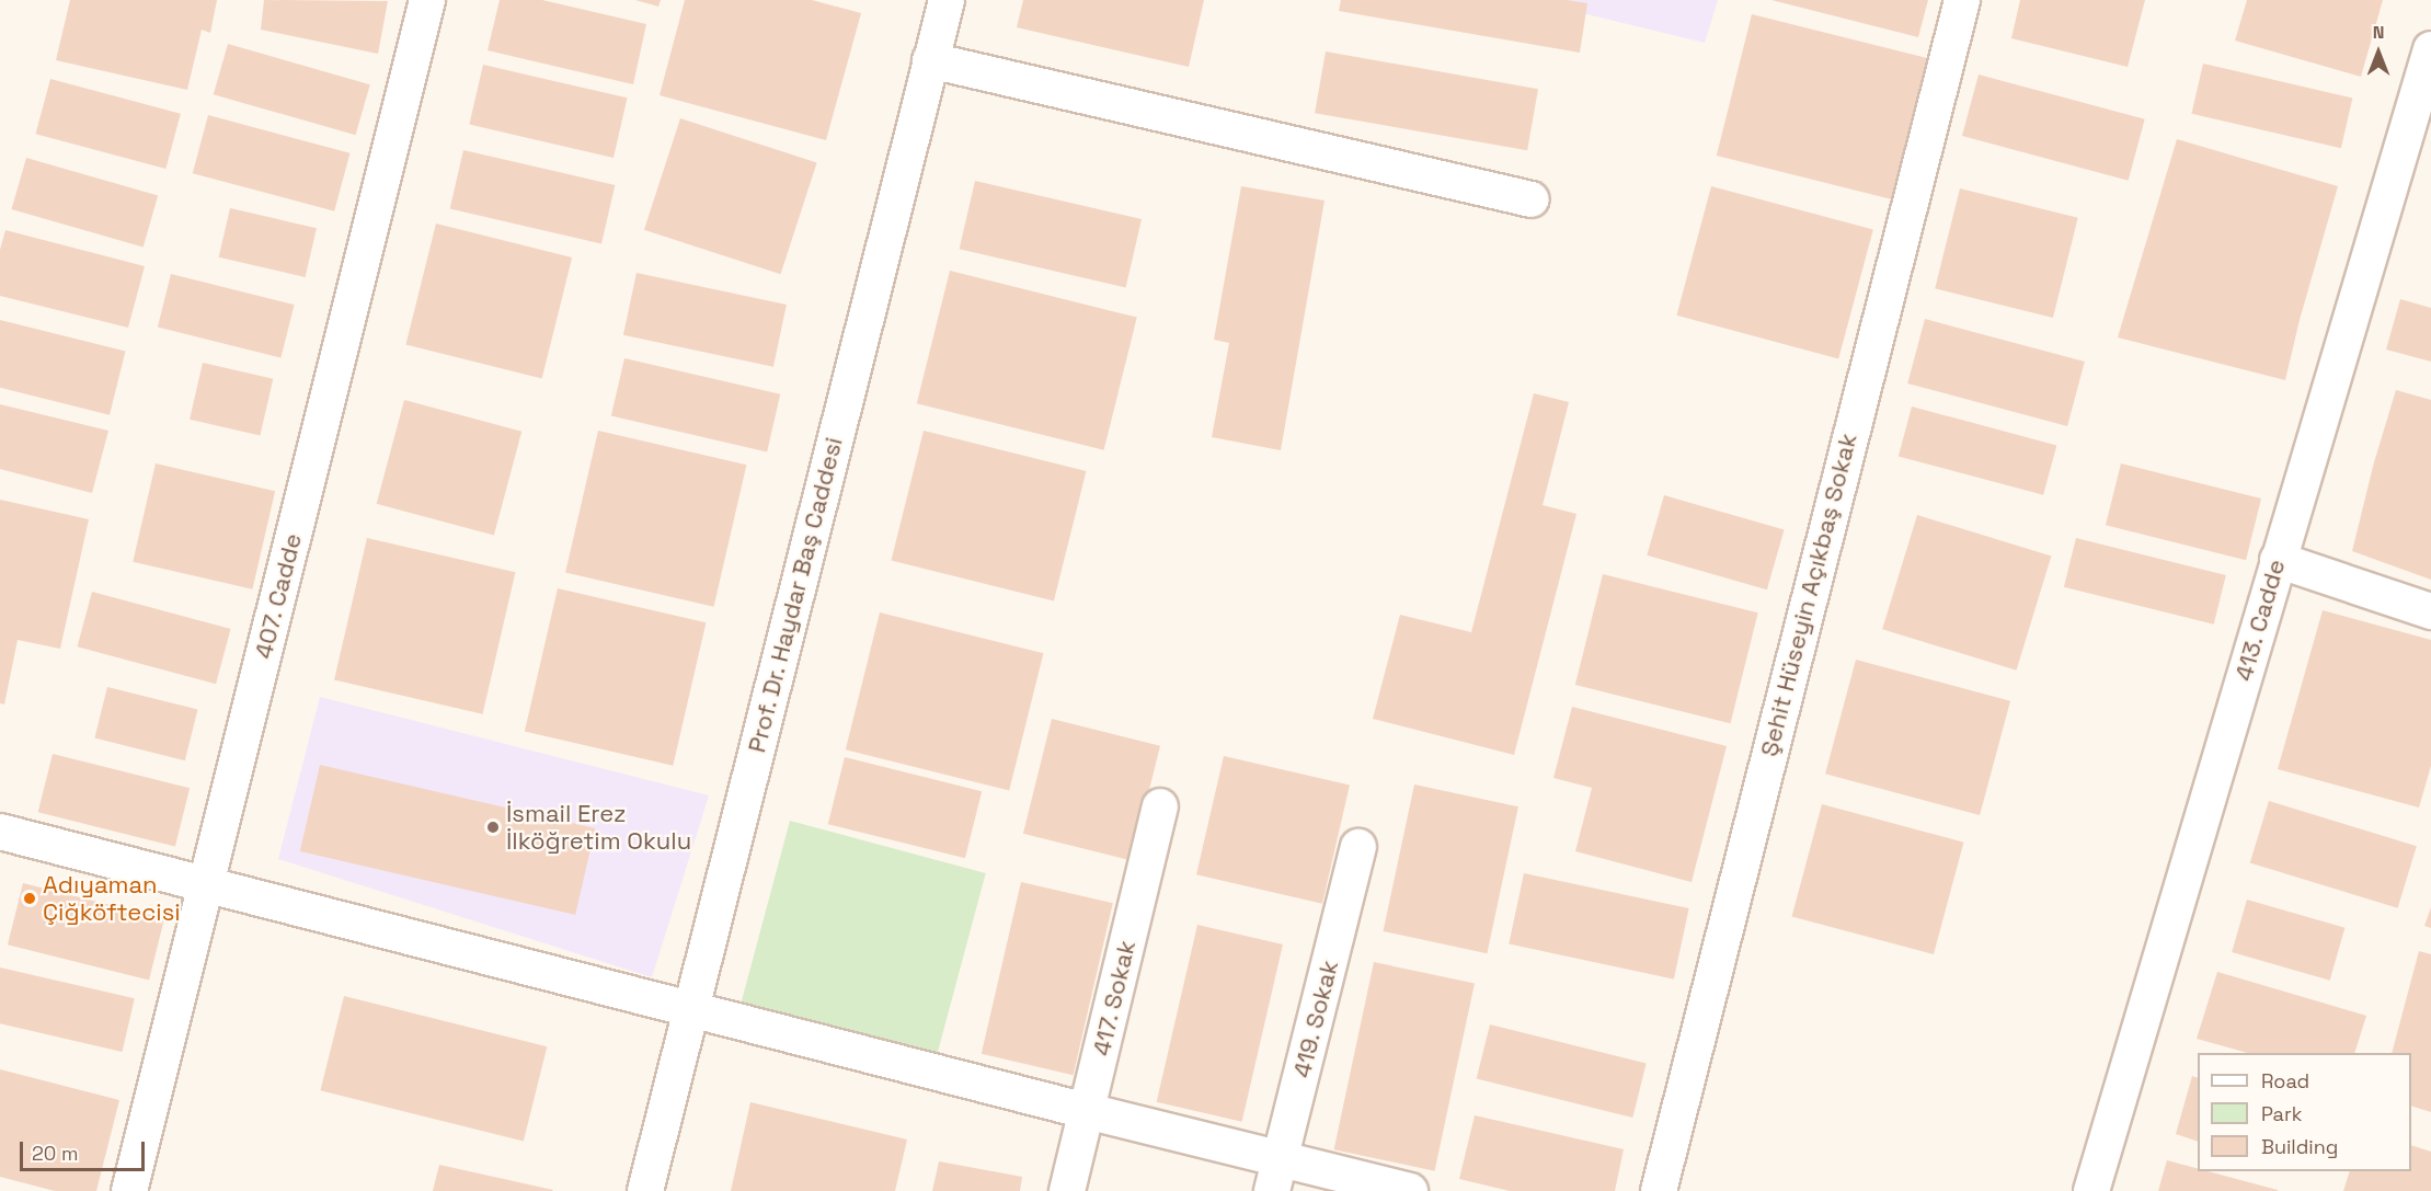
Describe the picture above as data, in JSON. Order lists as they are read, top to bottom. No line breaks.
{"streets":{"street":["Prof. Dr. Haydar Baş Caddesi","Şehit Hüseyin Açıkbaş Sokak","407. Cadde","413. Cadde","417. Sokak","419. Sokak"]},"places":["İsmail Erez İlköğretim Okulu","Adıyaman Çiğköftecisi"],"legend":["Road","Park","Building"],"scale_bar":"20 m","north":"top"}
